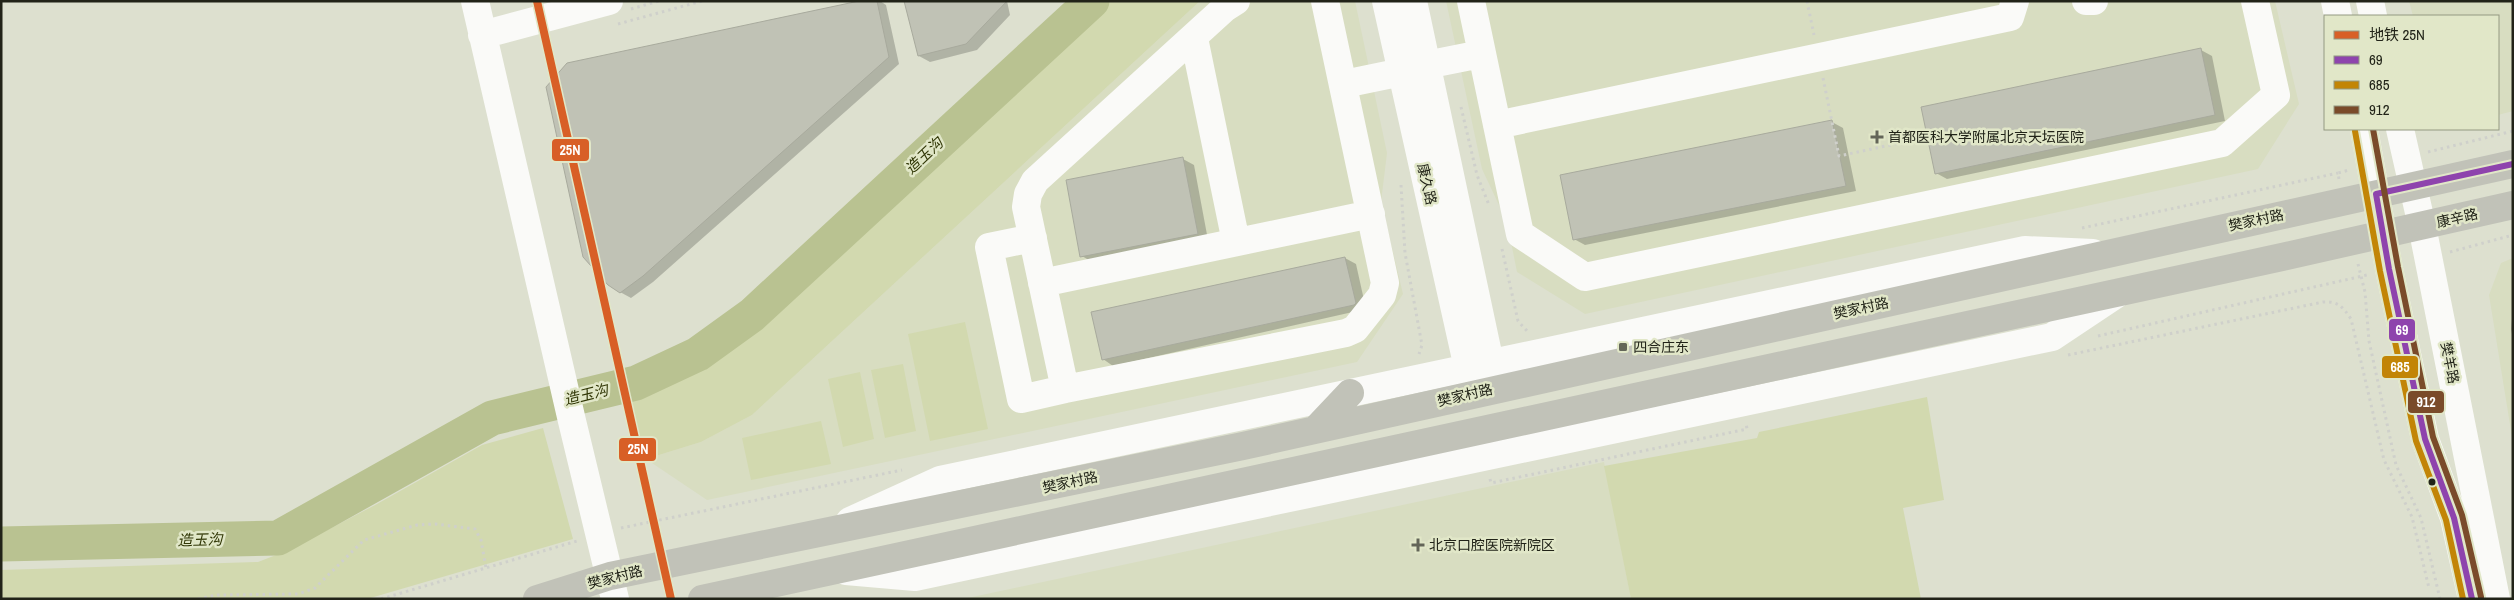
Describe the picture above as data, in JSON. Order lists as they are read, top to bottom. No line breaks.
{"streets":{"main road":["康辛路","樊家村路"],"street":["康久路","樊羊路"]},"crossings":[["康辛路","樊羊路"],["樊家村路","樊羊路"]],"water":["造玉沟"],"places":{"health":["首都医科大学附属北京天坛医院","北京口腔医院新院区"],"transit":["四合庄东"]},"lines":["metro line 25N","transit line 912","transit line 685","transit line 69"],"legend":["地铁 25N","69","685","912"]}
